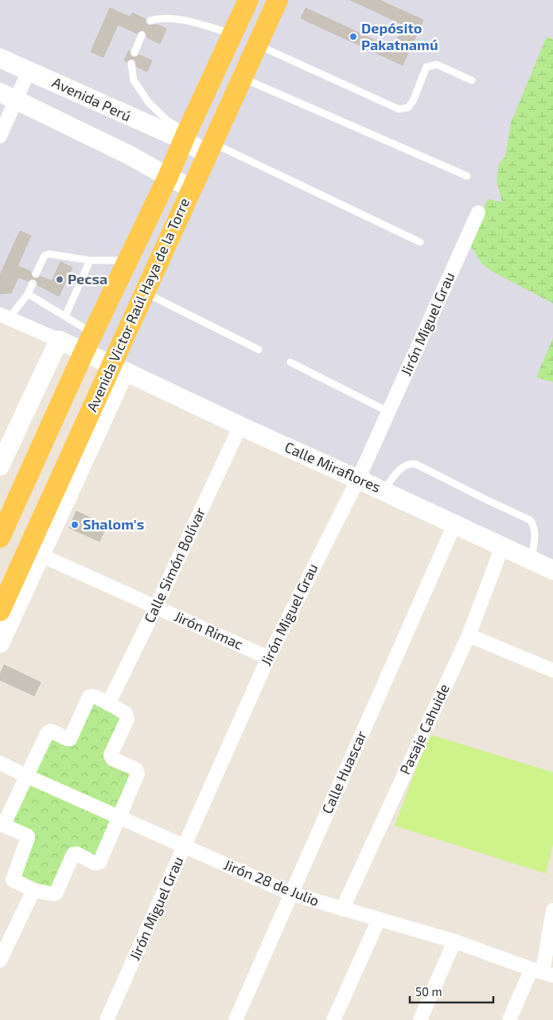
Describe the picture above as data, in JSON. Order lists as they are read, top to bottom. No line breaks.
{"streets":{"main road":["Avenida Perú","Avenida Victor Raúl Haya de la Torre","Calle Miraflores"],"street":["Jirón Miguel Grau","Calle Simón Bolívar","Jirón Rimac","Pasaje Cahuide","Calle Huascar","Jirón 28 de Julio"]},"crossings":[["Avenida Perú","Avenida Victor Raúl Haya de la Torre"],["Avenida Victor Raúl Haya de la Torre","Calle Miraflores"],["Jirón Miguel Grau","Calle Miraflores"],["Jirón Miguel Grau","Jirón Rimac"],["Jirón Miguel Grau","Jirón 28 de Julio"],["Calle Miraflores","Calle Simón Bolívar"],["Calle Miraflores","Pasaje Cahuide"],["Calle Miraflores","Calle Huascar"],["Calle Simón Bolívar","Jirón Rimac"],["Pasaje Cahuide","Jirón 28 de Julio"],["Calle Huascar","Jirón 28 de Julio"]],"places":["Depósito Pakatnamú","Pecsa","Shalom's"],"scale_bar":"50 m"}
